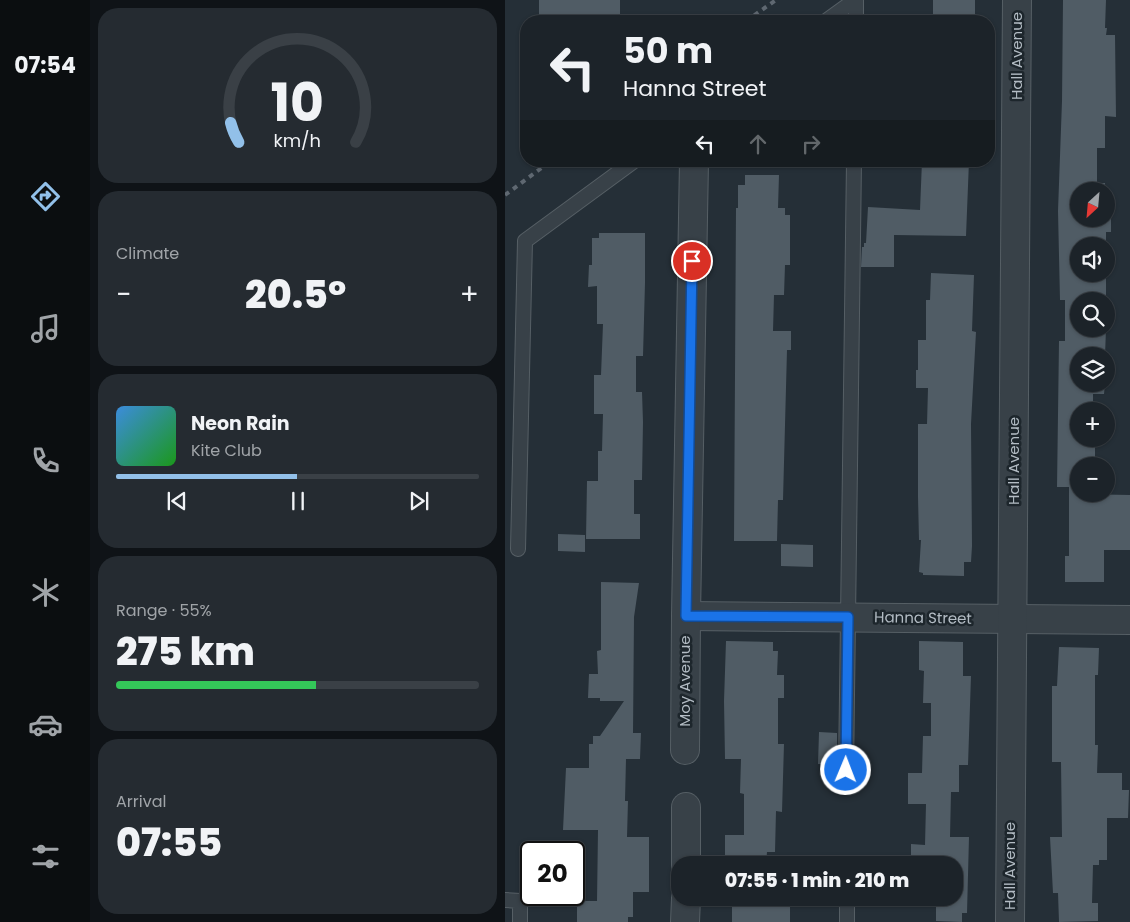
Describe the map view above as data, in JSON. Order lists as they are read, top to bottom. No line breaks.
{"streets":{"street":["Hall Avenue","Hanna Street","Moy Avenue"]},"crossings":[["Hall Avenue","Hanna Street"],["Hanna Street","Moy Avenue"]],"north":"bottom left","page":{"tabs":"07:54","turn":["50 m","Hanna Street"],"map_buttons":["+","−"],"tile":["Climate",["Range · 55%","275 km"],["Arrival","07:55"]],"heat":["−","20.5°","+"],"song":["Neon Rain","Kite Club"],"limit":"20","trip":"07:55 · 1 min · 210 m","gauge":["10","km/h"]}}
